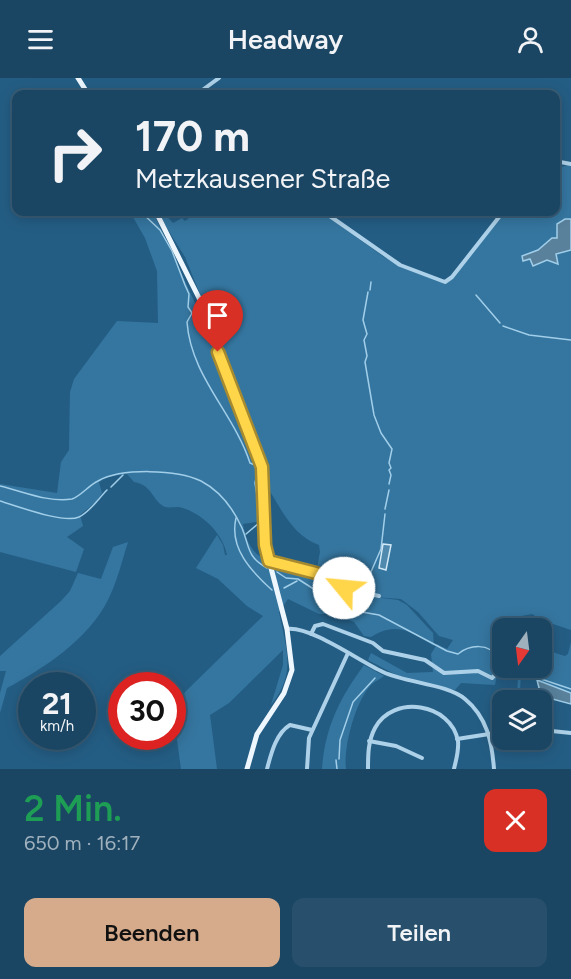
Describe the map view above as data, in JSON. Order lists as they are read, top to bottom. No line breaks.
{"north":"bottom","page":{"header":"Headway","turn":["170 m","Metzkausener Straße"],"speed":"21 km/h","limit":"30","heading":["2 Min.","650 m · 16:17"],"buttons":["Beenden","Teilen"]}}
